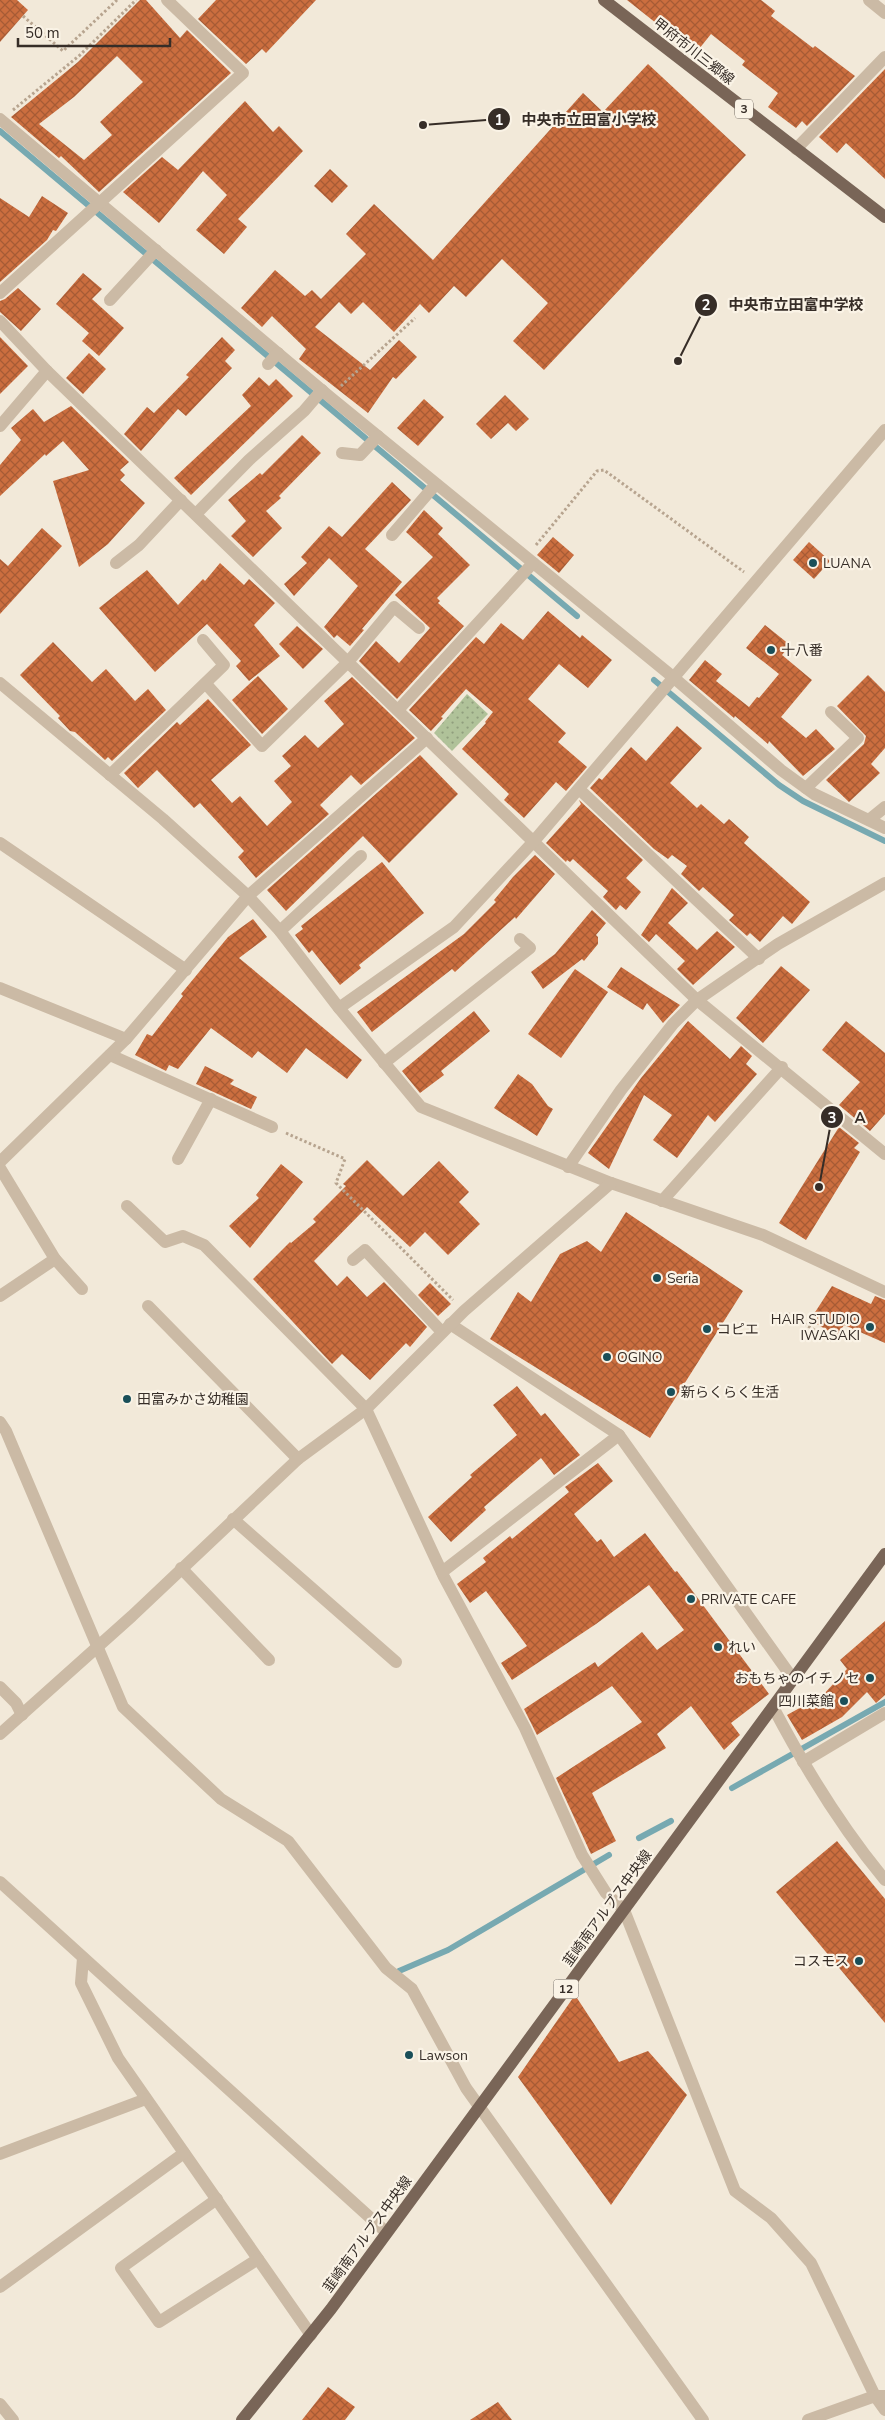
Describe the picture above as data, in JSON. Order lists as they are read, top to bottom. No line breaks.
{"streets":{"main road":["甲府市川三郷線","3","韮崎南アルプス中央線","12"]},"places":["中央市立田富小学校","中央市立田富中学校","LUANA","十八番","A","Seria","HAIR STUDIO IWASAKI","コピエ","OGINO","新らくらく生活","田富みかさ幼稚園","PRIVATE CAFE","れい","おもちゃのイチノセ","四川菜館","コスモス","Lawson"],"scale_bar":"50 m"}
